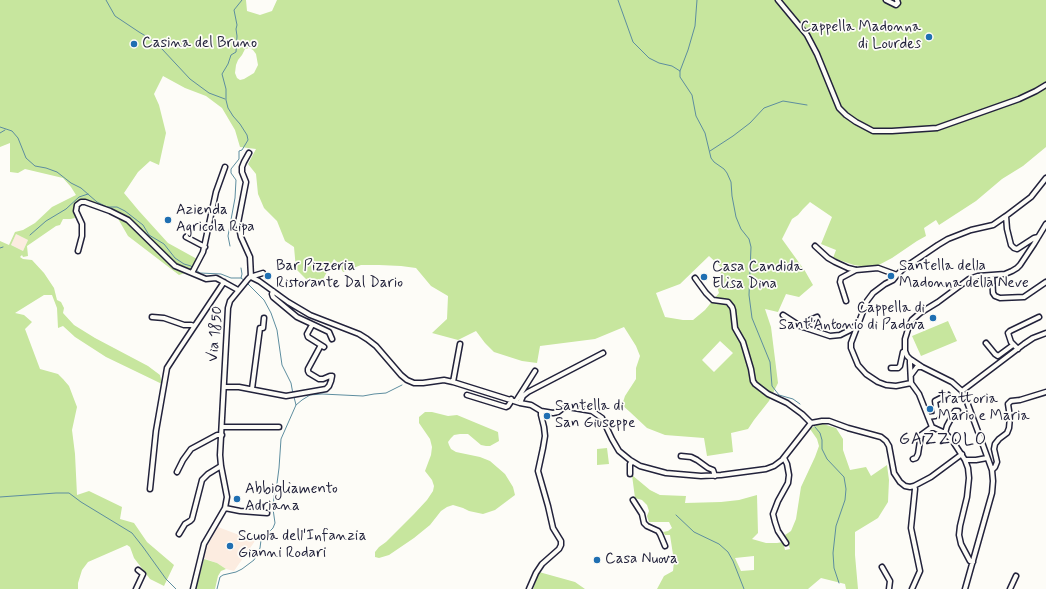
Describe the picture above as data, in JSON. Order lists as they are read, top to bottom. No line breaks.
{"streets":{"street":["Via 1850"]},"districts":["GAZZOLO"],"places":["Cappella Madonna di Lourdes","Casina del Bruno","Azienda Agricola Ripa","Bar Pizzeria Ristorante Dal Dario","Santella della Madonna della Neve","Casa Candida Elisa Dina","Cappella di Sant'Antonio di Padova","Trattoria Mario e Maria","Santella di San Giuseppe","Abbigliamento Adriana","Scuola dell'Infanzia Gianni Rodari","Casa Nuova"]}
